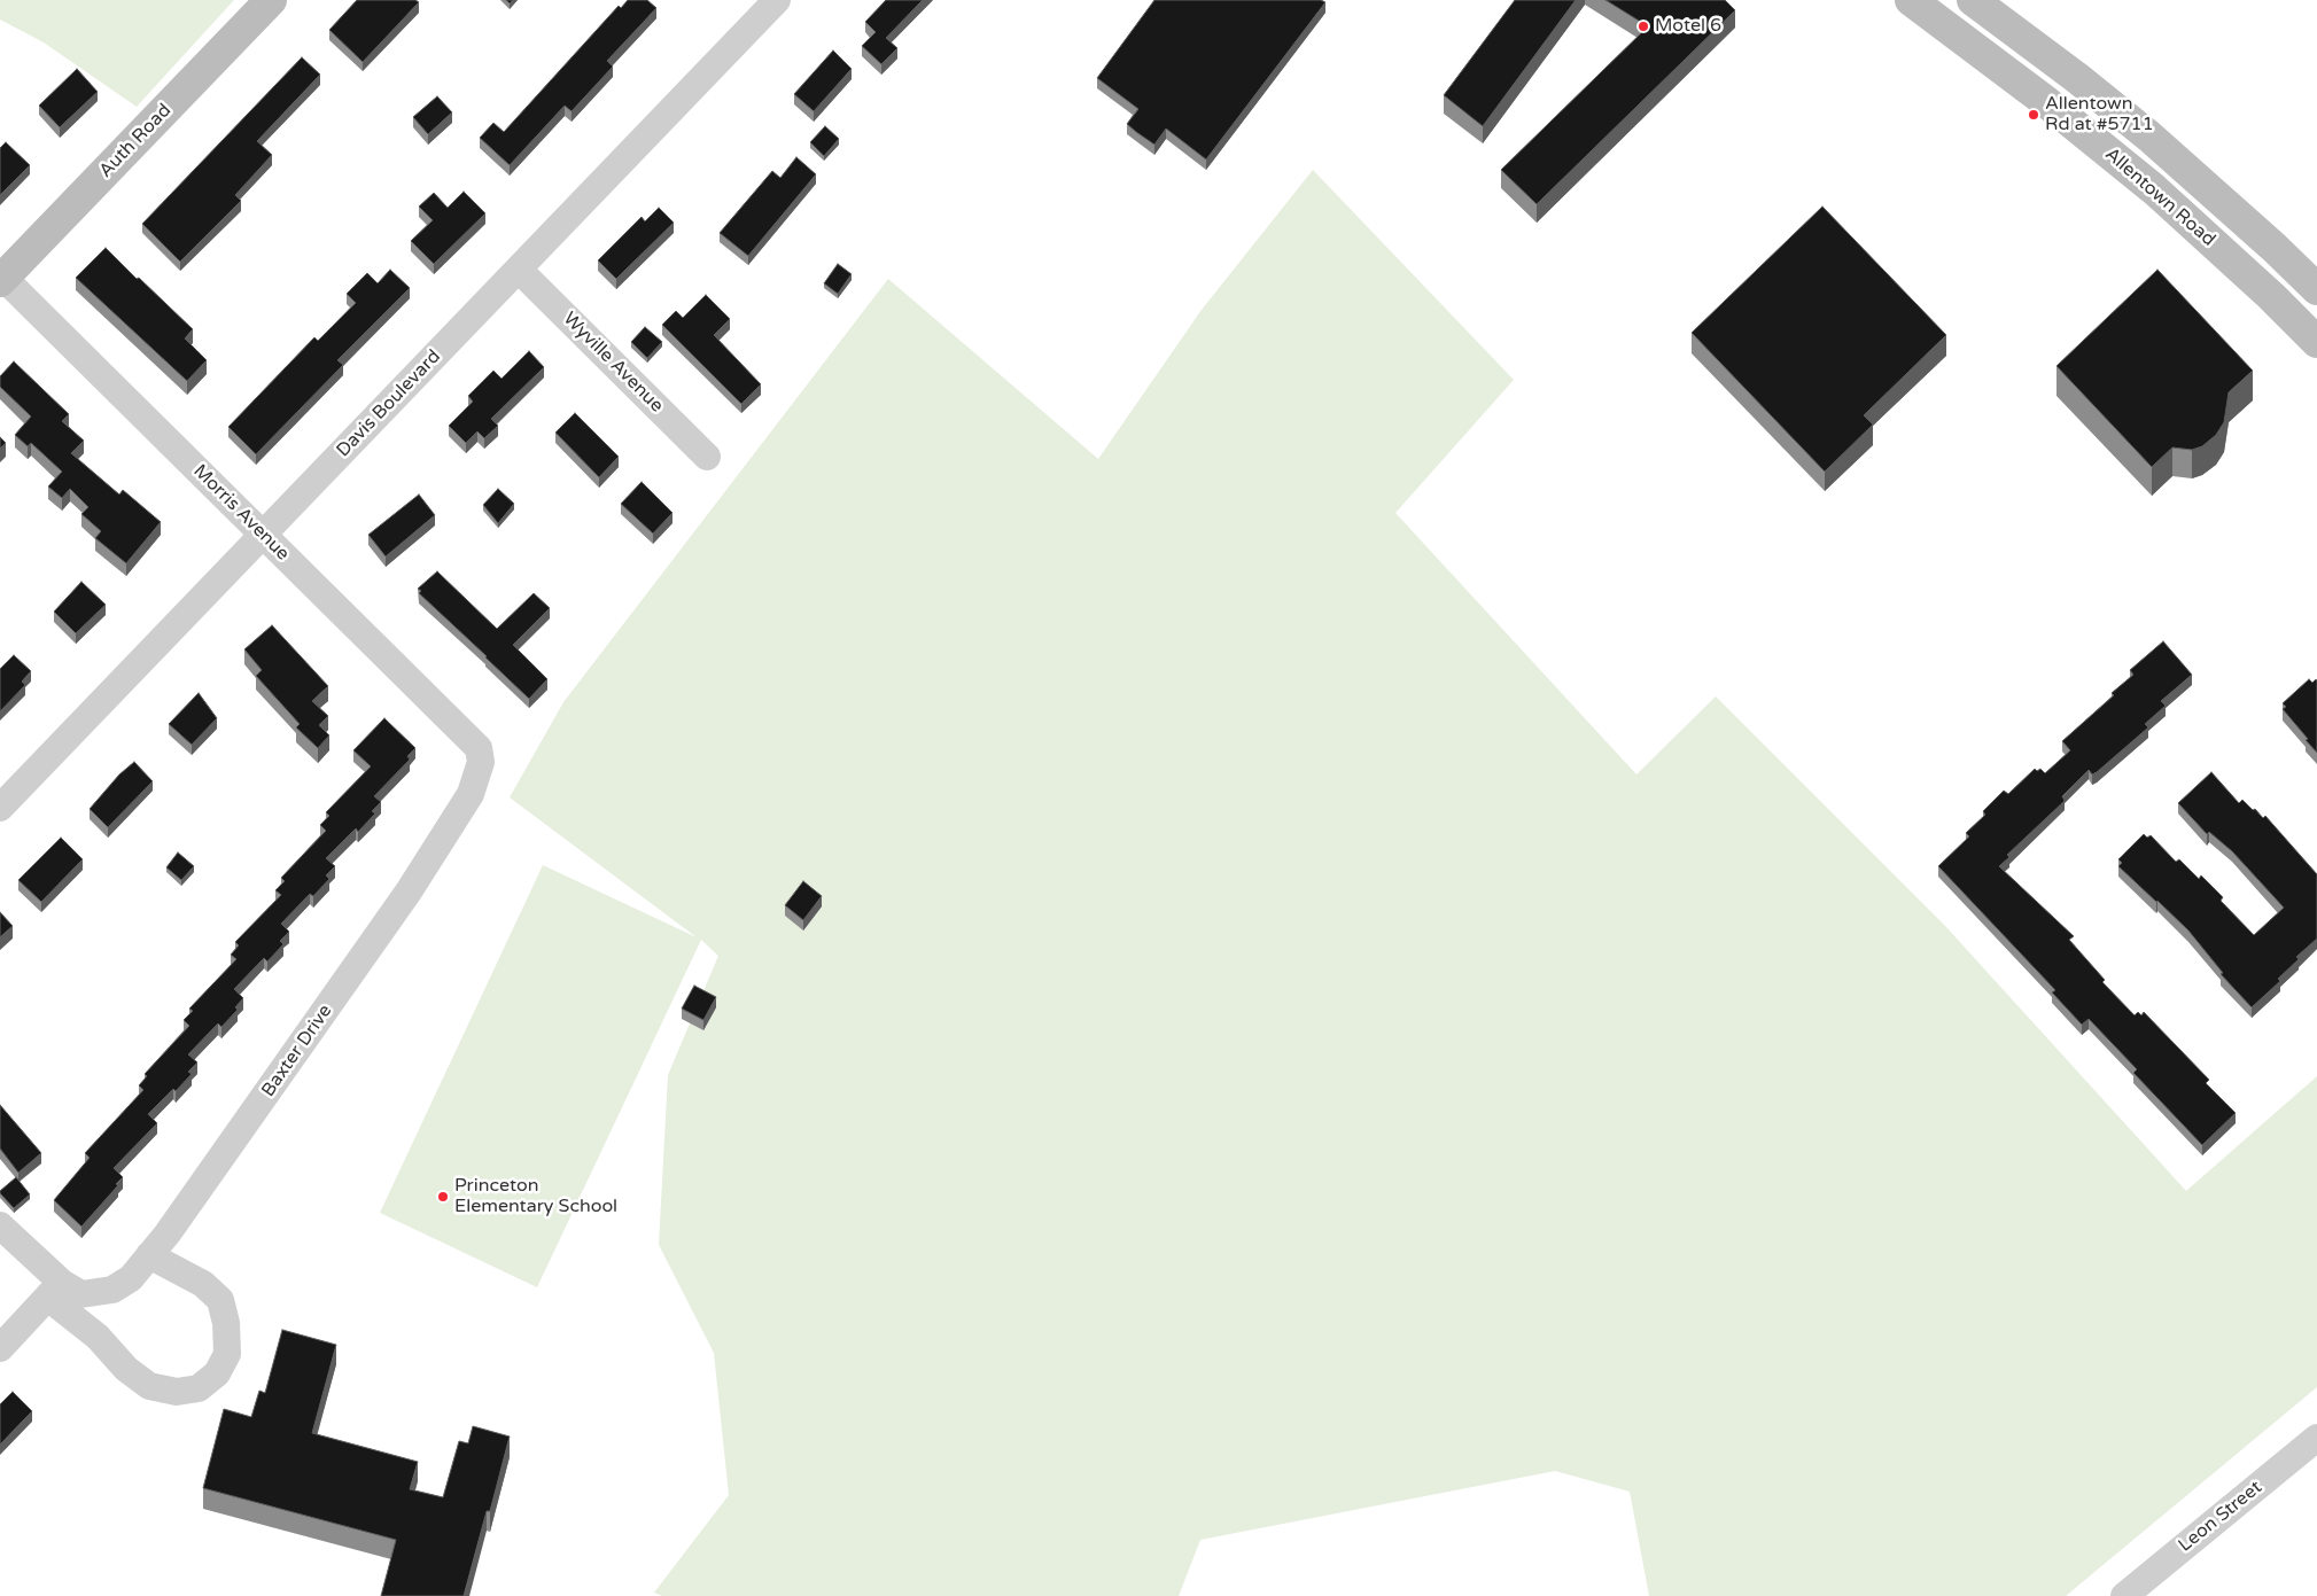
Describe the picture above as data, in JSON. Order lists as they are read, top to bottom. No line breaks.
{"streets":{"main road":["Auth Road","Allentown Road"],"street":["Wyville Avenue","Davis Boulevard","Morris Avenue","Baxter Drive","Leon Street"]},"crossings":[["Auth Road","Morris Avenue"],["Wyville Avenue","Davis Boulevard"],["Davis Boulevard","Morris Avenue"],["Morris Avenue","Baxter Drive"]],"places":["Motel 6","Allentown Rd at #5711","Princeton Elementary School"]}
